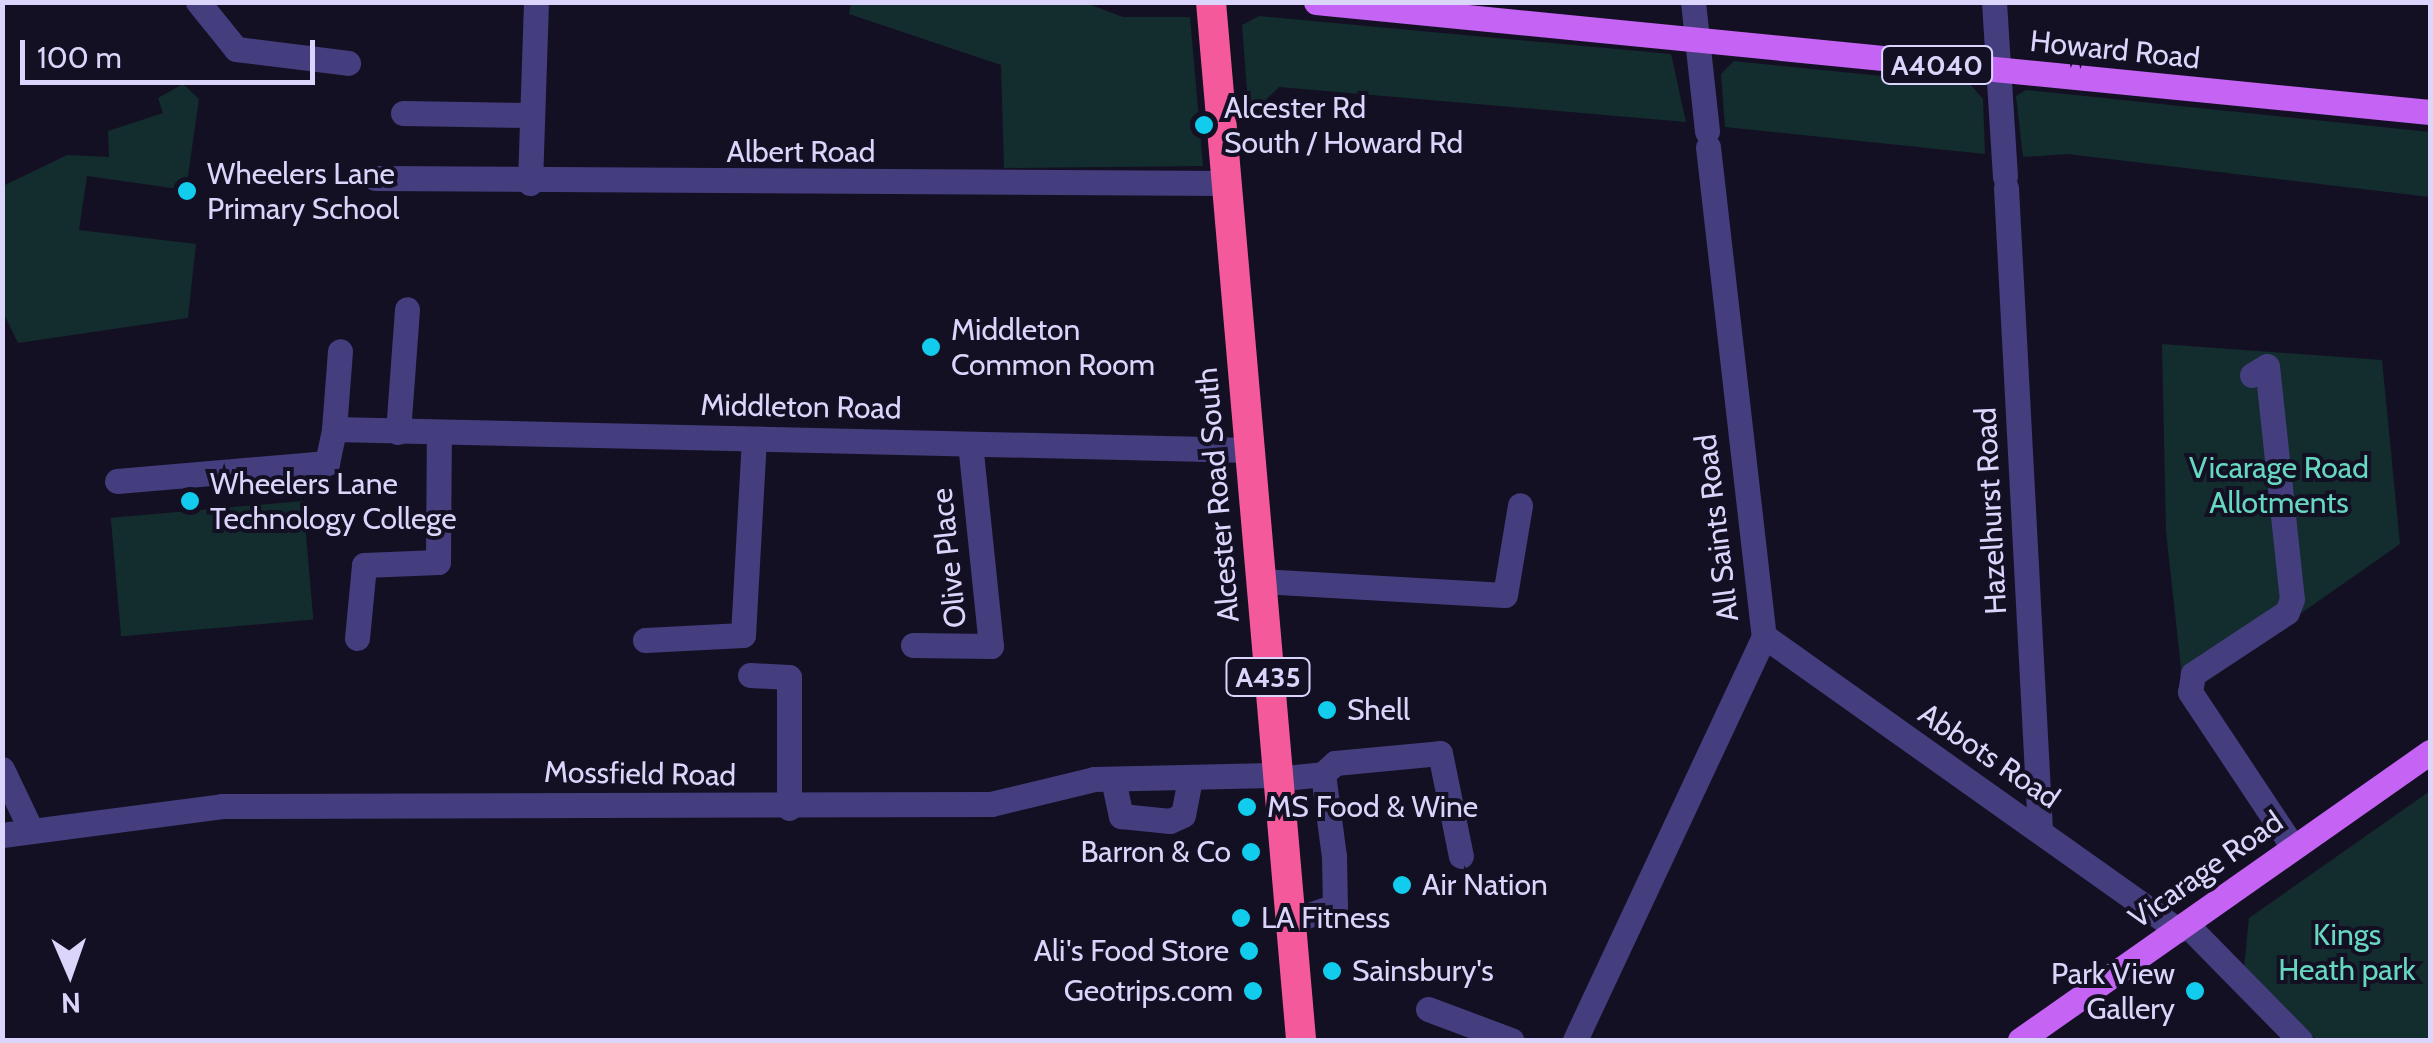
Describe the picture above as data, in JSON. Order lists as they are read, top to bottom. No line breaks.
{"streets":{"highway":["Alcester Road South","A435"],"main road":["Howard Road","A4040","Vicarage Road"],"street":["Albert Road","Middleton Road","Hazelhurst Road","All Saints Road","Olive Place","Abbots Road","Mossfield Road"]},"crossings":[["Howard Road","Hazelhurst Road"],["Howard Road","All Saints Road"],["Albert Road","Alcester Road South"],["Middleton Road","Alcester Road South"],["Middleton Road","Olive Place"],["Alcester Road South","Mossfield Road"],["Hazelhurst Road","Abbots Road"],["All Saints Road","Abbots Road"],["Abbots Road","Vicarage Road"]],"parks":["Vicarage Road Allotments","Kings Heath park"],"places":["Alcester Rd South / Howard Rd","Wheelers Lane Primary School","Middleton Common Room","Wheelers Lane Technology College","Shell","MS Food & Wine","Barron & Co","Air Nation","LA Fitness","Ali's Food Store","Sainsbury's","Geotrips.com","Park View Gallery"],"scale_bar":"100 m","north":"bottom"}
